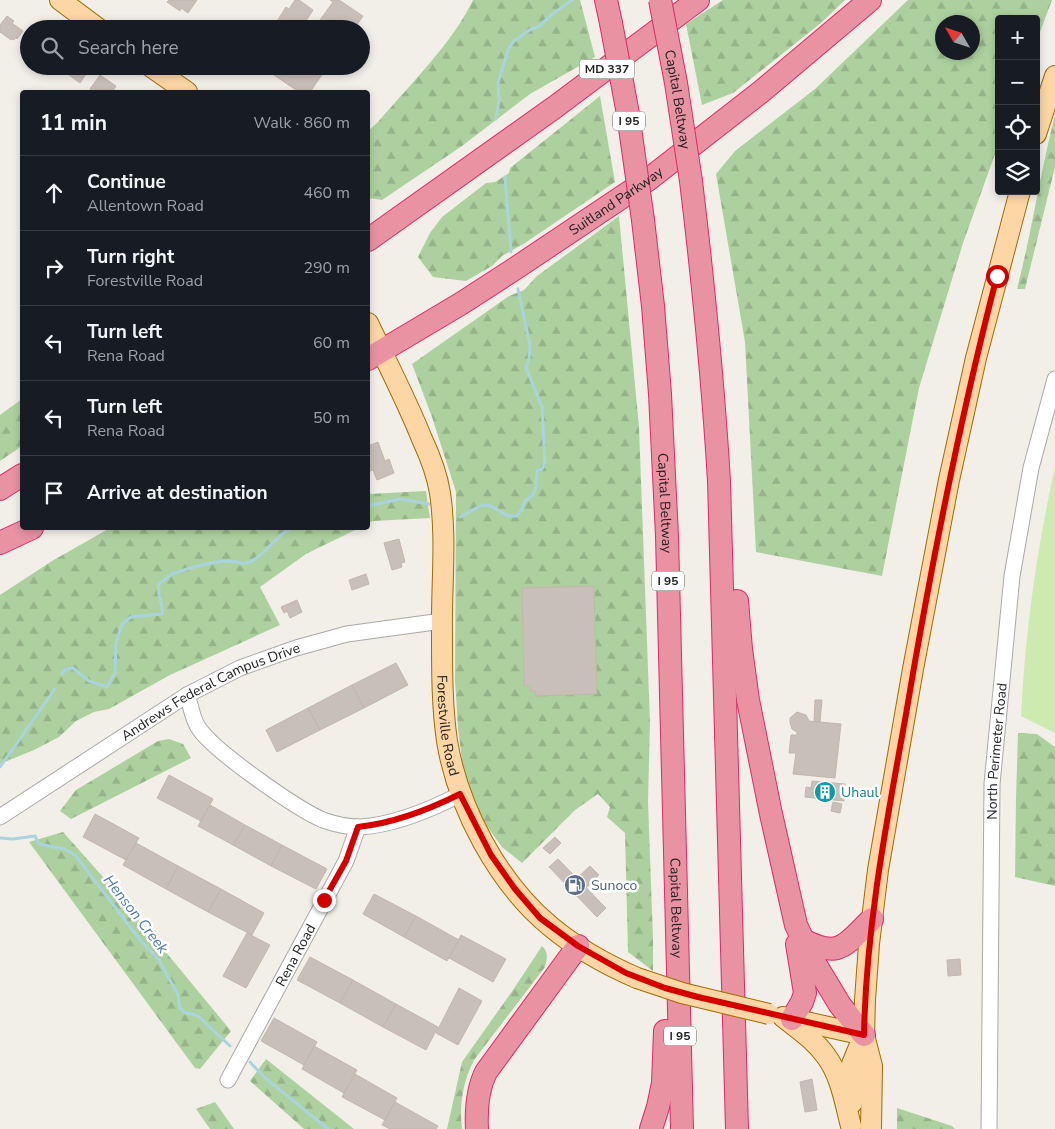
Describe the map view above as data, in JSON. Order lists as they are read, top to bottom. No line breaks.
{"streets":{"highway":["MD 337","Capital Beltway","I 95","Suitland Parkway"],"main road":["Forestville Road"],"street":["Andrews Federal Campus Drive","North Perimeter Road","Rena Road"]},"crossings":[["Suitland Parkway","Forestville Road"],["Andrews Federal Campus Drive","Forestville Road"]],"water":["Henson Creek"],"places":{"building":["Uhaul"],"fuel station":["Sunoco"]},"north":"top left","page":{"map_buttons":["+","−"],"search":"Search here","heading":["11 min","Walk · 860 m"],"list":[["Continue","Allentown Road","460 m"],["Turn right","Forestville Road","290 m"],["Turn left","Rena Road","60 m"],["Turn left","Rena Road","50 m"],"Arrive at destination"]}}
